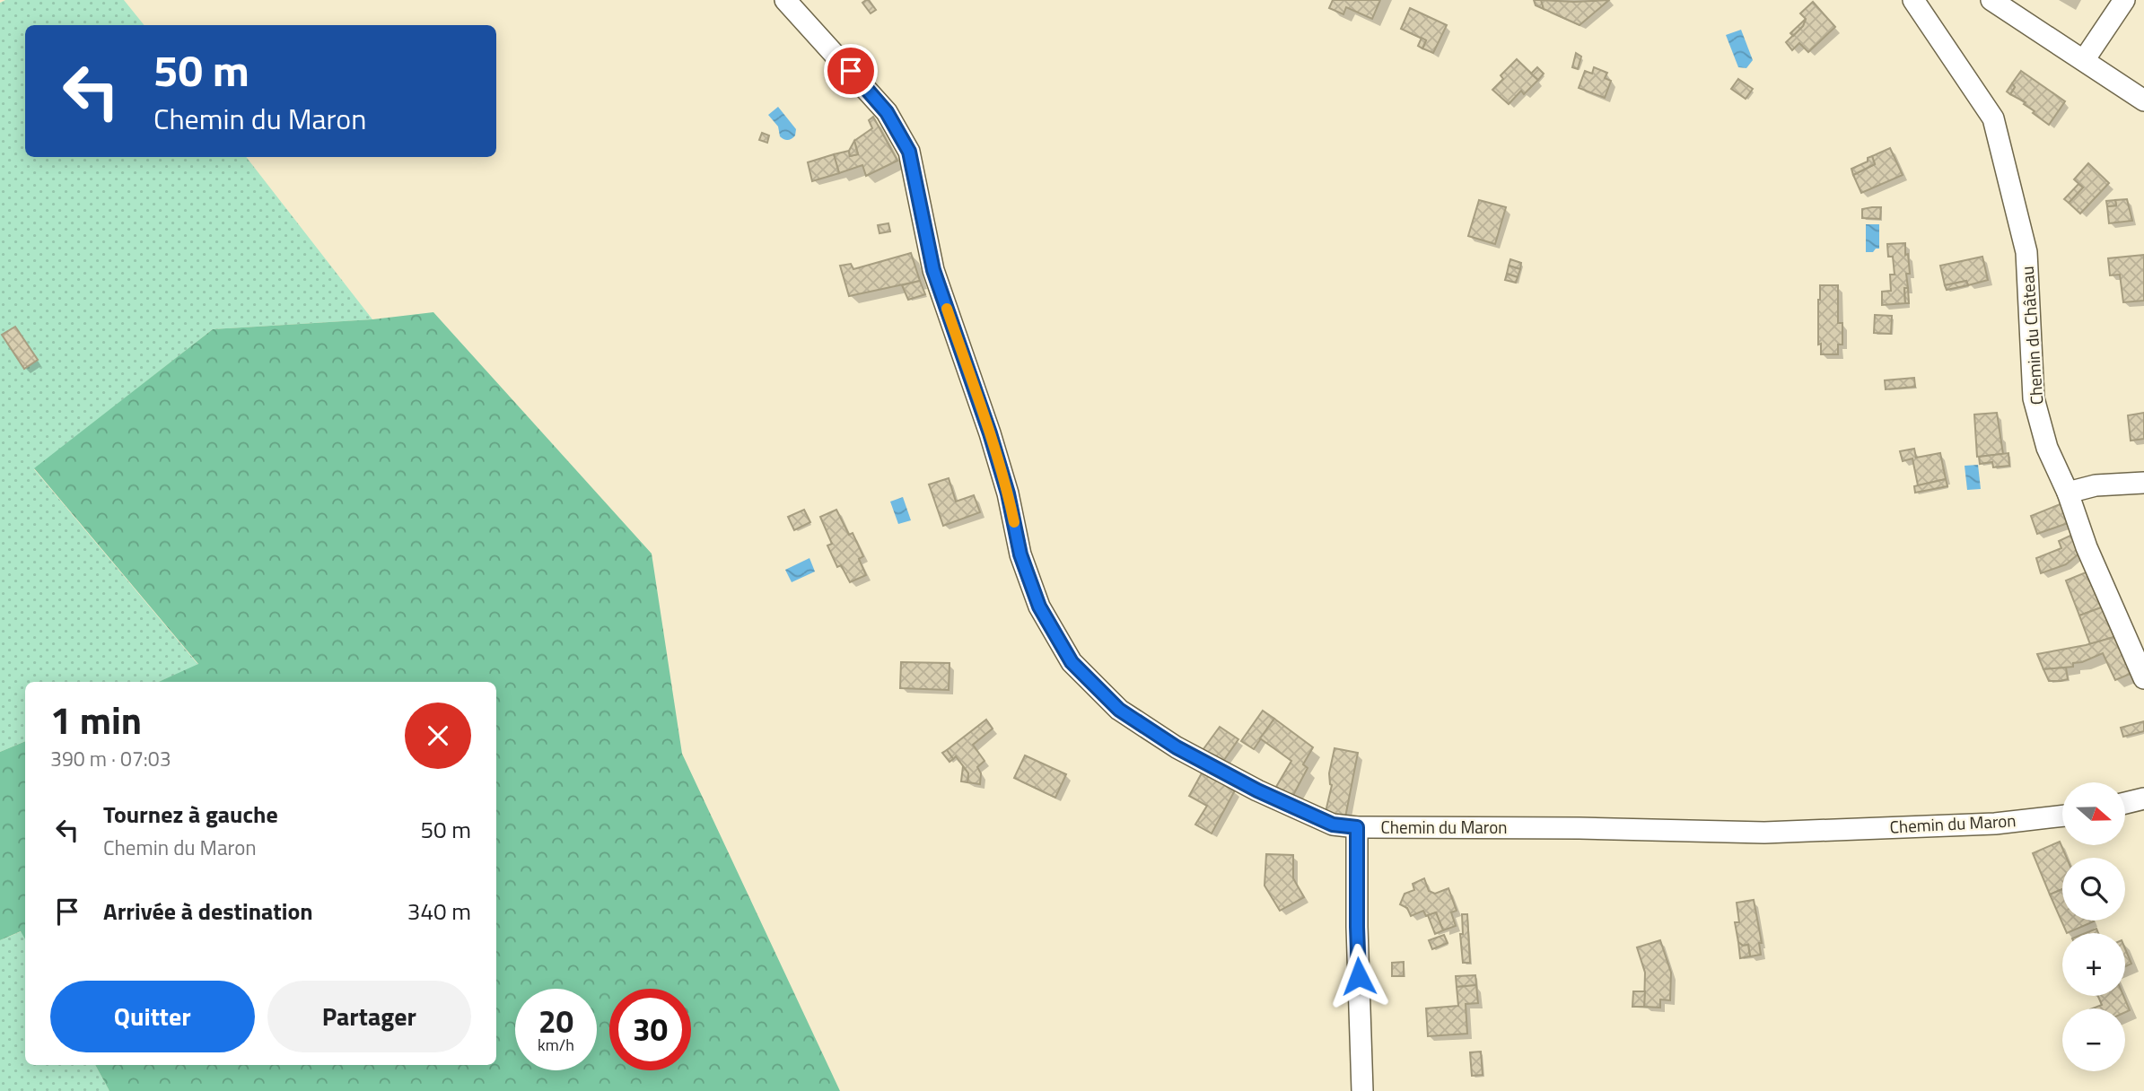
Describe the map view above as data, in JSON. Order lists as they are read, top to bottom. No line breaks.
{"streets":{"street":["Chemin du Château","Chemin du Maron"]},"north":"right","page":{"turn":["50 m","Chemin du Maron"],"heading":["1 min","390 m · 07:03"],"map_buttons":["+","−"],"list":[{"name":"Tournez à gauche","note":"Chemin du Maron","value":"50 m"},{"name":"Arrivée à destination","value":"340 m"}],"buttons":["Quitter","Partager"],"speed":"20 km/h","limit":"30"}}
